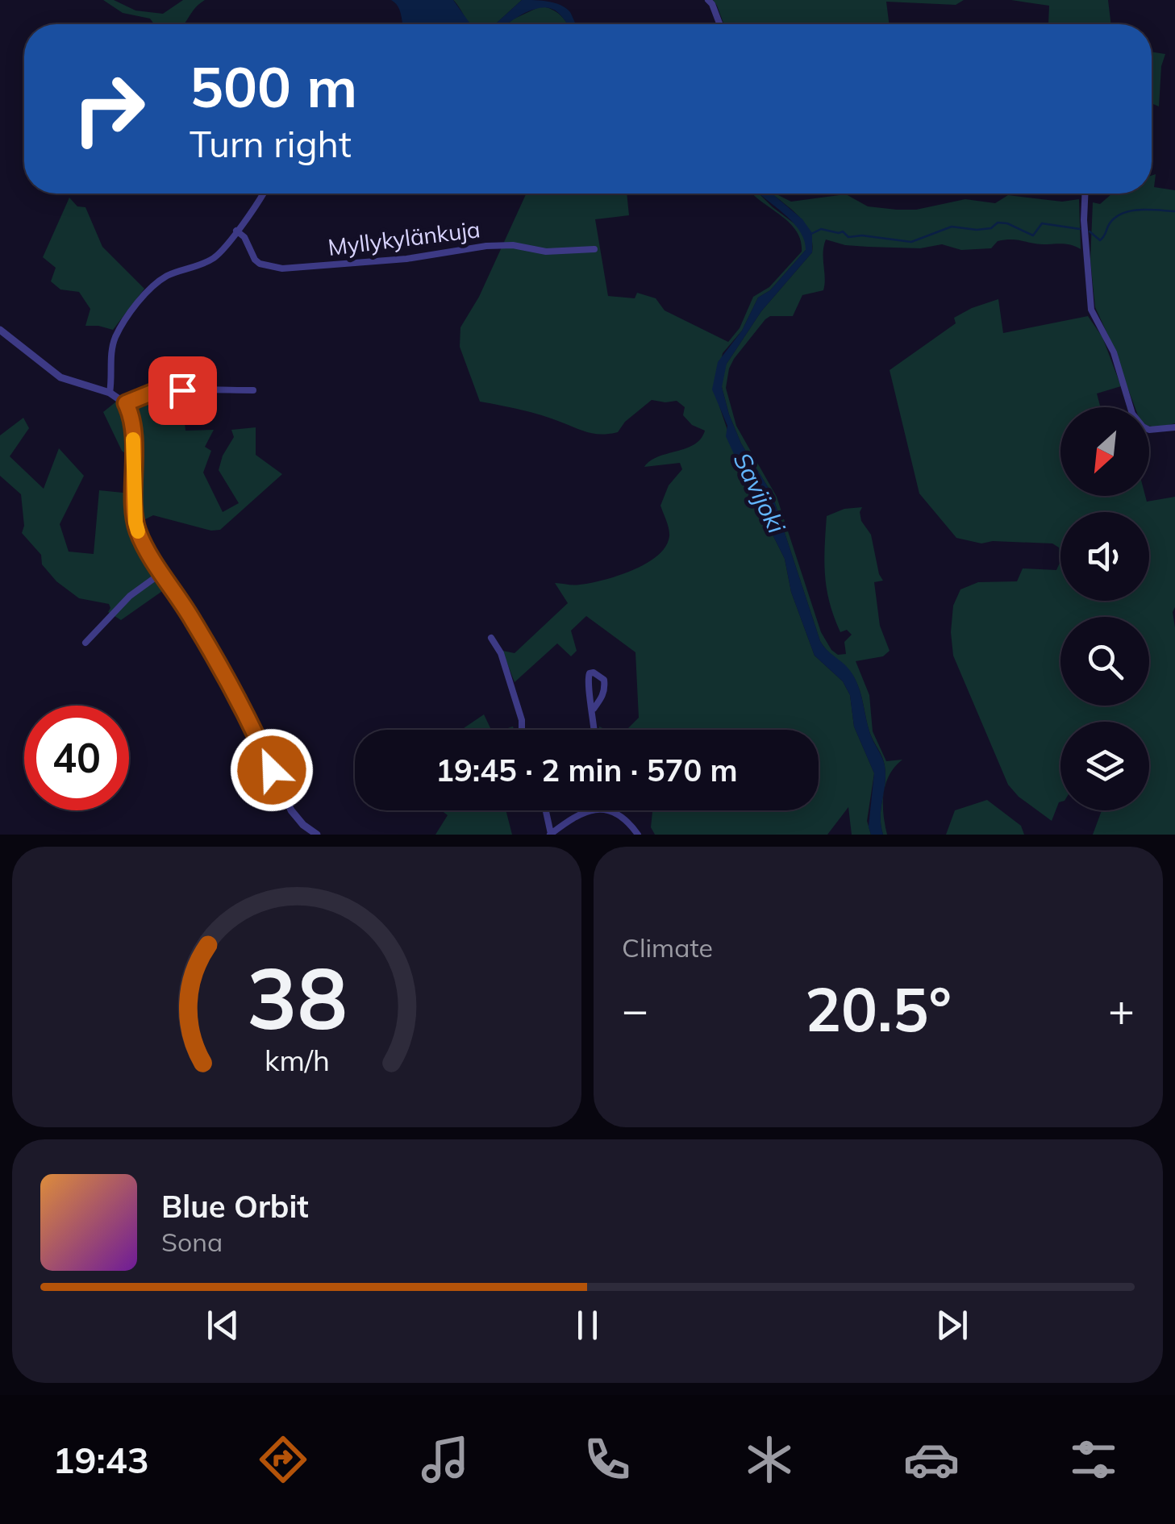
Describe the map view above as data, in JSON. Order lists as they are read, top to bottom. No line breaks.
{"streets":{"street":["Myllykylänkuja"]},"water":["Savijoki"],"north":"bottom left","page":{"turn":["500 m","Turn right"],"limit":"40","trip":"19:45 · 2 min · 570 m","tile":"Climate","heat":["−","20.5°","+"],"song":["Blue Orbit","Sona"],"tabs":"19:43","gauge":["38","km/h"]}}
